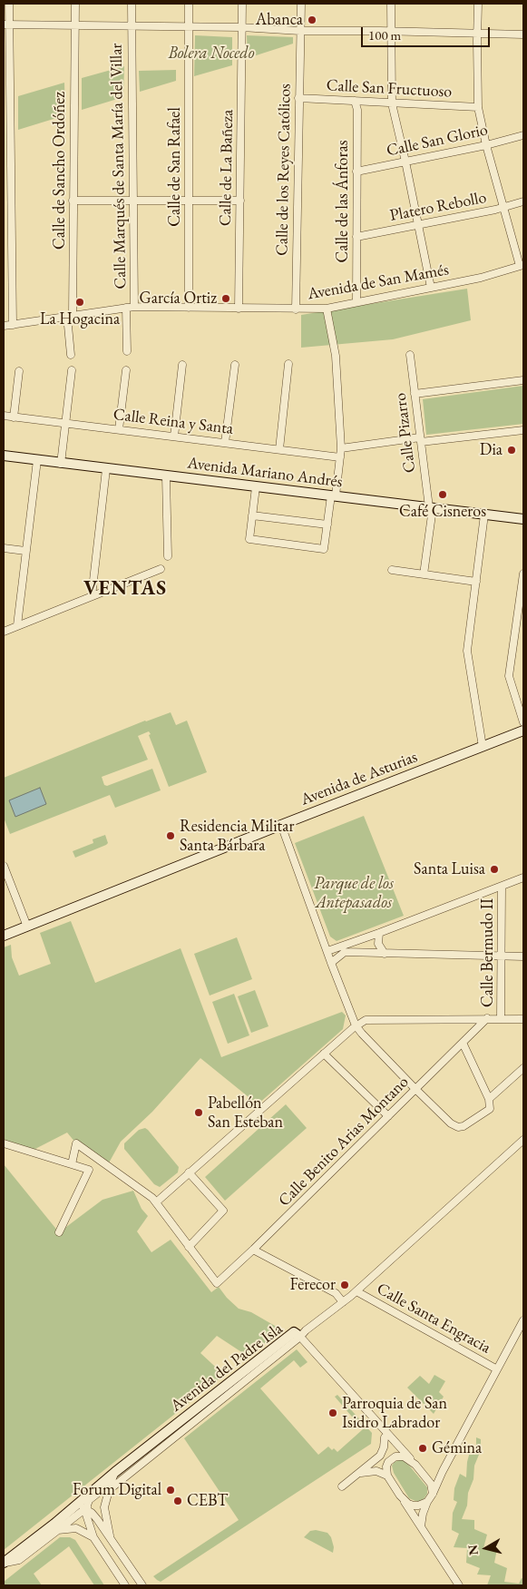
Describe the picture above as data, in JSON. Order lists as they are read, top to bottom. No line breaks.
{"streets":{"main road":["Avenida Mariano Andrés","Avenida de Asturias","Avenida del Padre Isla"],"street":["Calle San Fructuoso","Calle San Glorio","Calle Marqués de Santa María del Villar","Calle de San Rafael","Calle de La Bañeza","Calle de los Reyes Católicos","Calle de Sancho Ordóñez","Calle de las Ánforas","Platero Rebollo","Avenida de San Mamés","Calle Reina y Santa","Calle Pizarro","Calle Bermudo II","Calle Benito Arias Montano","Calle Santa Engracia"]},"crossings":[["Calle San Fructuoso","Calle de los Reyes Católicos"],["Calle San Fructuoso","Calle de las Ánforas"],["Calle San Glorio","Calle de las Ánforas"],["Calle Marqués de Santa María del Villar","Avenida de San Mamés"],["Calle de San Rafael","Avenida de San Mamés"],["Calle de La Bañeza","Avenida de San Mamés"],["Calle de los Reyes Católicos","Avenida de San Mamés"],["Calle de Sancho Ordóñez","Avenida de San Mamés"],["Calle de las Ánforas","Platero Rebollo"],["Calle de las Ánforas","Avenida de San Mamés"],["Calle Pizarro","Avenida Mariano Andrés"],["Calle Santa Engracia","Avenida del Padre Isla"]],"districts":["VENTAS"],"parks":["Bolera Nocedo","Parque de los Antepasados"],"places":["Abanca","García Ortiz","La Hogacina","Dia","Café Cisneros","Residencia Militar Santa Bárbara","Santa Luisa","Pabellón San Esteban","Ferecor","Parroquia de San Isidro Labrador","Gémina","Forum Digital","CEBT"],"scale_bar":"100 m","north":"left"}
